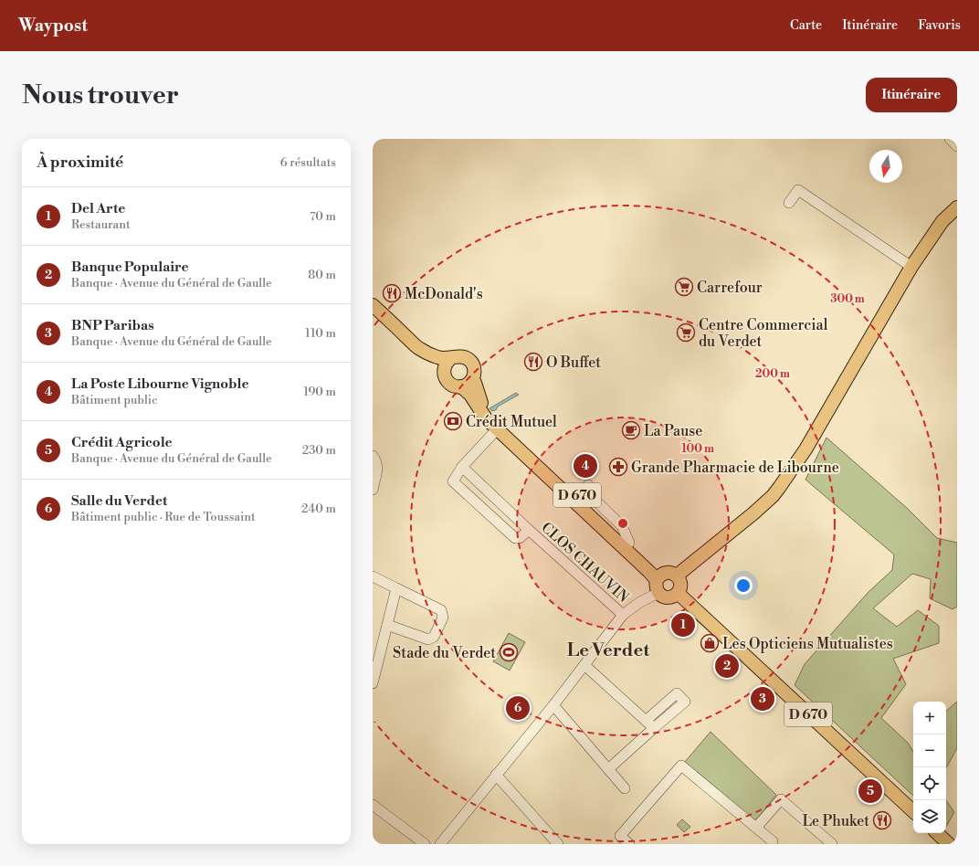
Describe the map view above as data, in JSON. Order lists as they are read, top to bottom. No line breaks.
{"streets":{"main road":["D 670"],"street":["CLOS CHAUVIN"]},"crossings":[["D 670","CLOS CHAUVIN"]],"districts":["Le Verdet"],"places":{"supermarket":["Carrefour","Centre Commercial du Verdet"],"restaurant":["McDonald's","O Buffet","Le Phuket"],"bank":["Crédit Mutuel"],"cafe":["La Pause"],"pharmacy":["Grande Pharmacie de Libourne"],"shop":["Les Opticiens Mutualistes"],"sports":["Stade du Verdet"]},"north":"bottom","page":{"header":"Waypost","nav":["Carte","Itinéraire","Favoris"],"buttons":"Itinéraire","title":"Nous trouver","heading":["À proximité","6 résultats"],"list":[{"mark":"1","name":"Del Arte","note":"Restaurant","value":"70 m"},{"mark":"2","name":"Banque Populaire","note":"Banque · Avenue du Général de Gaulle","value":"80 m"},{"mark":"3","name":"BNP Paribas","note":"Banque · Avenue du Général de Gaulle","value":"110 m"},{"mark":"4","name":"La Poste Libourne Vignoble","note":"Bâtiment public","value":"190 m"},{"mark":"5","name":"Crédit Agricole","note":"Banque · Avenue du Général de Gaulle","value":"230 m"},{"mark":"6","name":"Salle du Verdet","note":"Bâtiment public · Rue de Toussaint","value":"240 m"}],"pins":["4","1","2","3","6","5"],"map_buttons":["+","−"]},"rings":["300 m","200 m","100 m"]}
